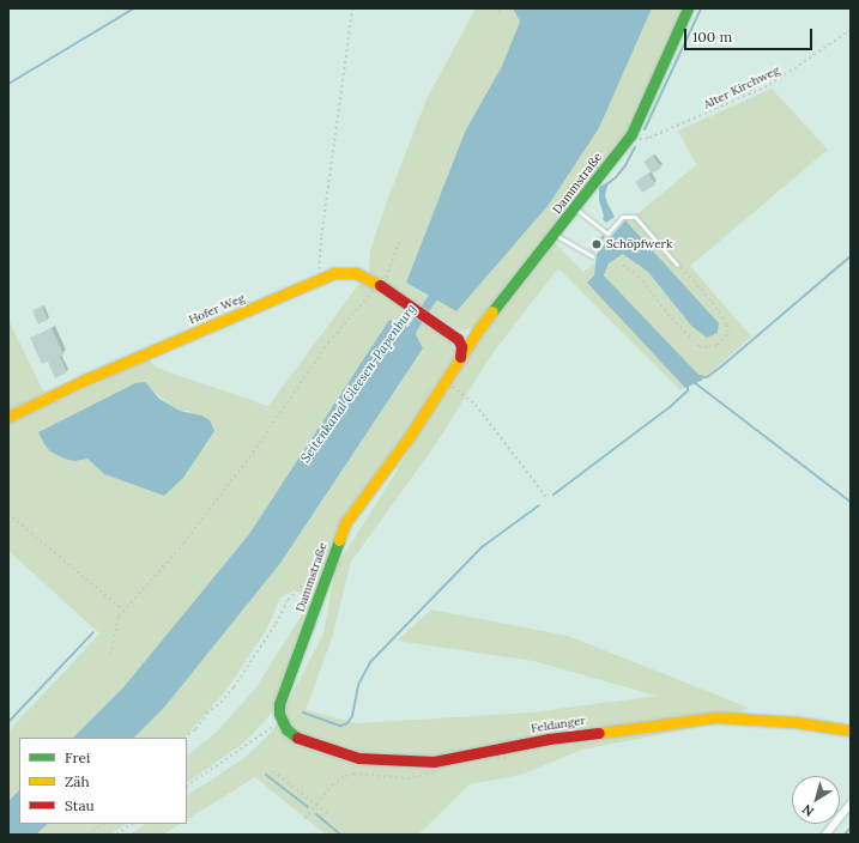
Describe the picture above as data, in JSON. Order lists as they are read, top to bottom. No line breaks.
{"streets":{"street":["Dammstraße","Hofer Weg","Feldanger"],"path":["Alter Kirchweg"]},"crossings":[["Alter Kirchweg","Dammstraße"],["Dammstraße","Hofer Weg"],["Dammstraße","Feldanger"]],"water":["Seitenkanal Gleesen-Papenburg"],"places":["Schöpfwerk"],"legend":["Frei","Zäh","Stau"],"scale_bar":"100 m","north":"bottom left"}
